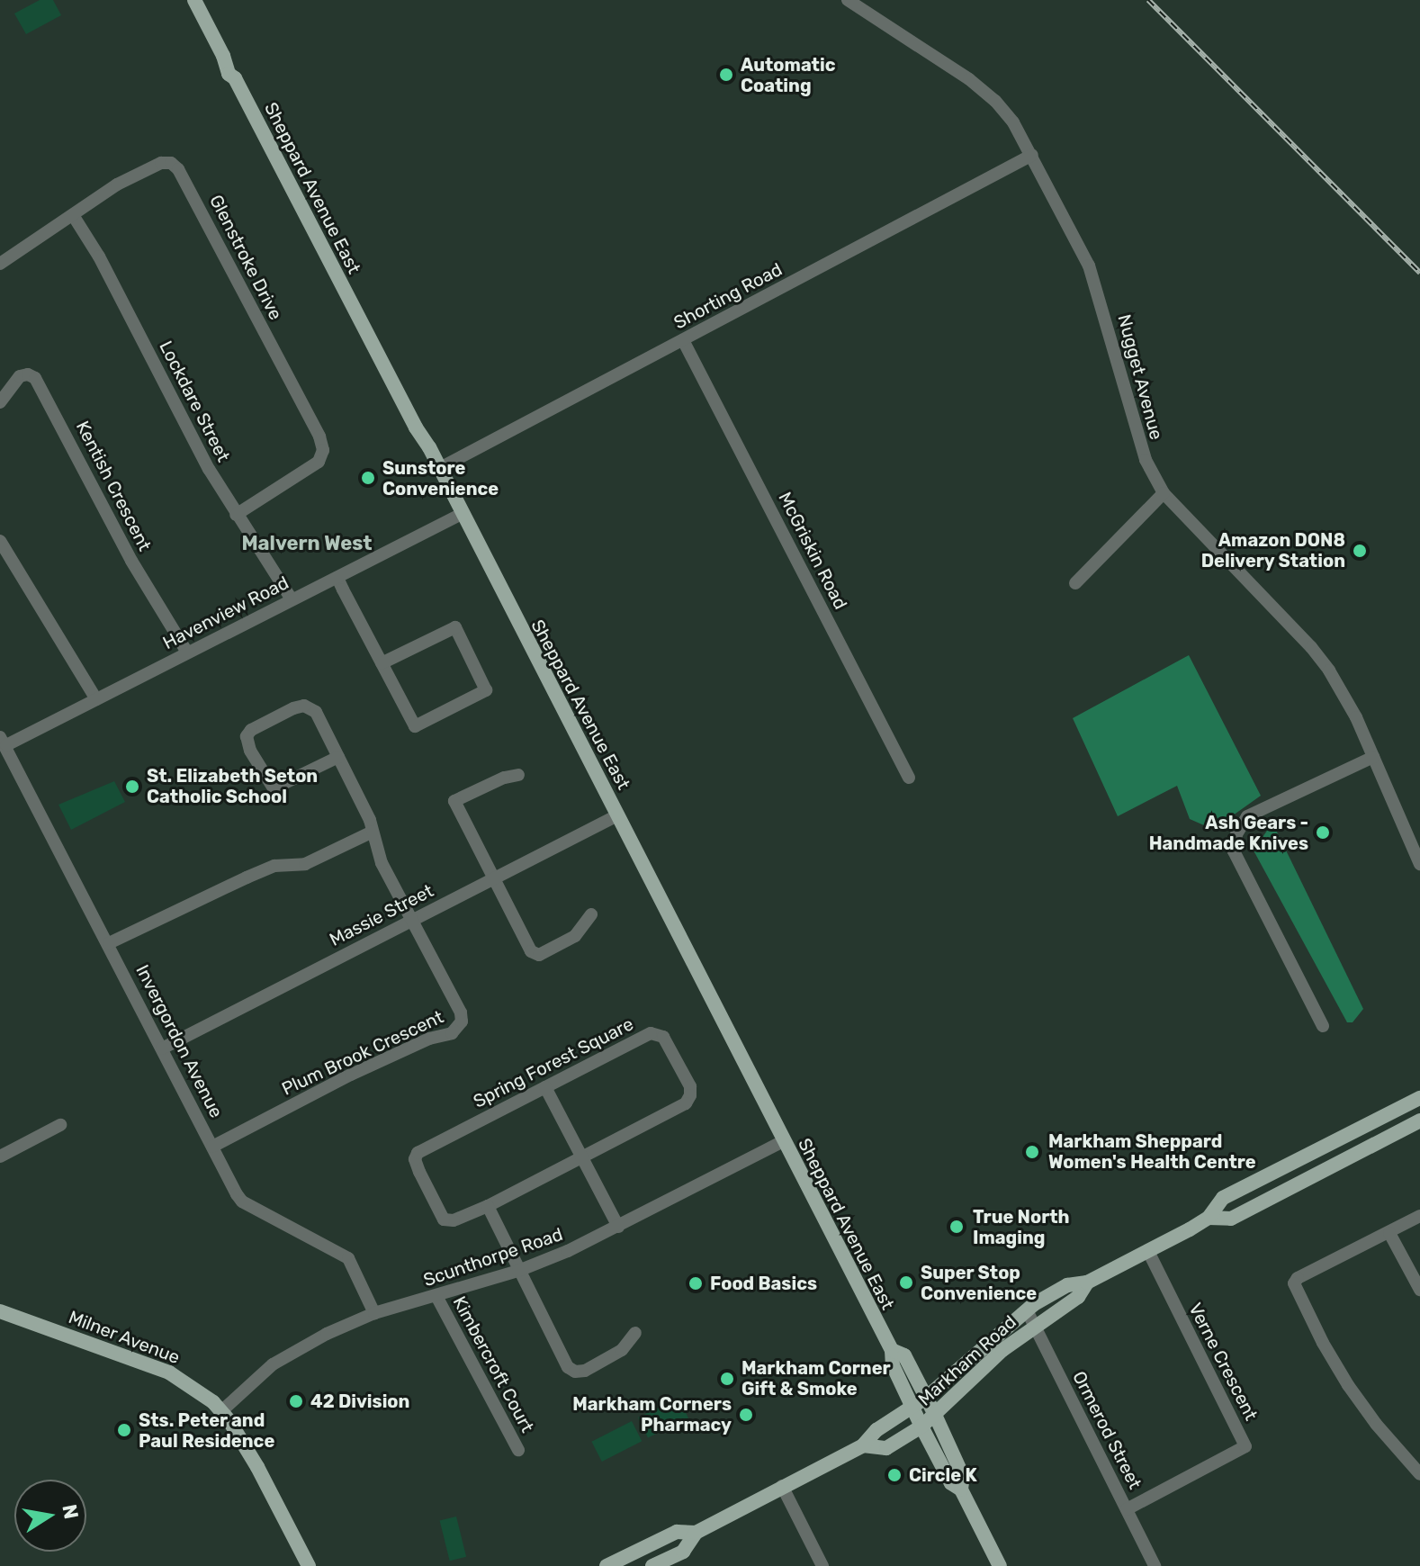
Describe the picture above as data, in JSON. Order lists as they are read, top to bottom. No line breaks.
{"streets":{"main road":["Sheppard Avenue East","Milner Avenue","Markham Road"],"street":["Glenstroke Drive","Shorting Road","Nugget Avenue","Lockdare Street","Kentish Crescent","McGriskin Road","Havenview Road","Massie Street","Invergordon Avenue","Plum Brook Crescent","Spring Forest Square","Scunthorpe Road","Verne Crescent","Kimbercroft Court","Ormerod Street"]},"crossings":[["Sheppard Avenue East","Shorting Road"],["Sheppard Avenue East","Havenview Road"],["Sheppard Avenue East","Massie Street"],["Sheppard Avenue East","Scunthorpe Road"],["Sheppard Avenue East","Markham Road"],["Glenstroke Drive","Lockdare Street"],["Shorting Road","Nugget Avenue"],["Shorting Road","McGriskin Road"],["Lockdare Street","Havenview Road"],["Kentish Crescent","Havenview Road"],["Havenview Road","Invergordon Avenue"],["Massie Street","Invergordon Avenue"],["Massie Street","Plum Brook Crescent"],["Invergordon Avenue","Plum Brook Crescent"],["Invergordon Avenue","Scunthorpe Road"],["Scunthorpe Road","Milner Avenue"],["Scunthorpe Road","Kimbercroft Court"],["Markham Road","Verne Crescent"],["Markham Road","Ormerod Street"],["Verne Crescent","Ormerod Street"]],"districts":["Malvern West"],"places":["Automatic Coating","Sunstore Convenience","Amazon DON8 Delivery Station","St. Elizabeth Seton Catholic School","Ash Gears - Handmade Knives","Markham Sheppard Women's Health Centre","True North Imaging","Super Stop Convenience","Food Basics","Markham Corner Gift & Smoke","42 Division","Markham Corners Pharmacy","Sts. Peter and Paul Residence","Circle K"],"north":"right"}
